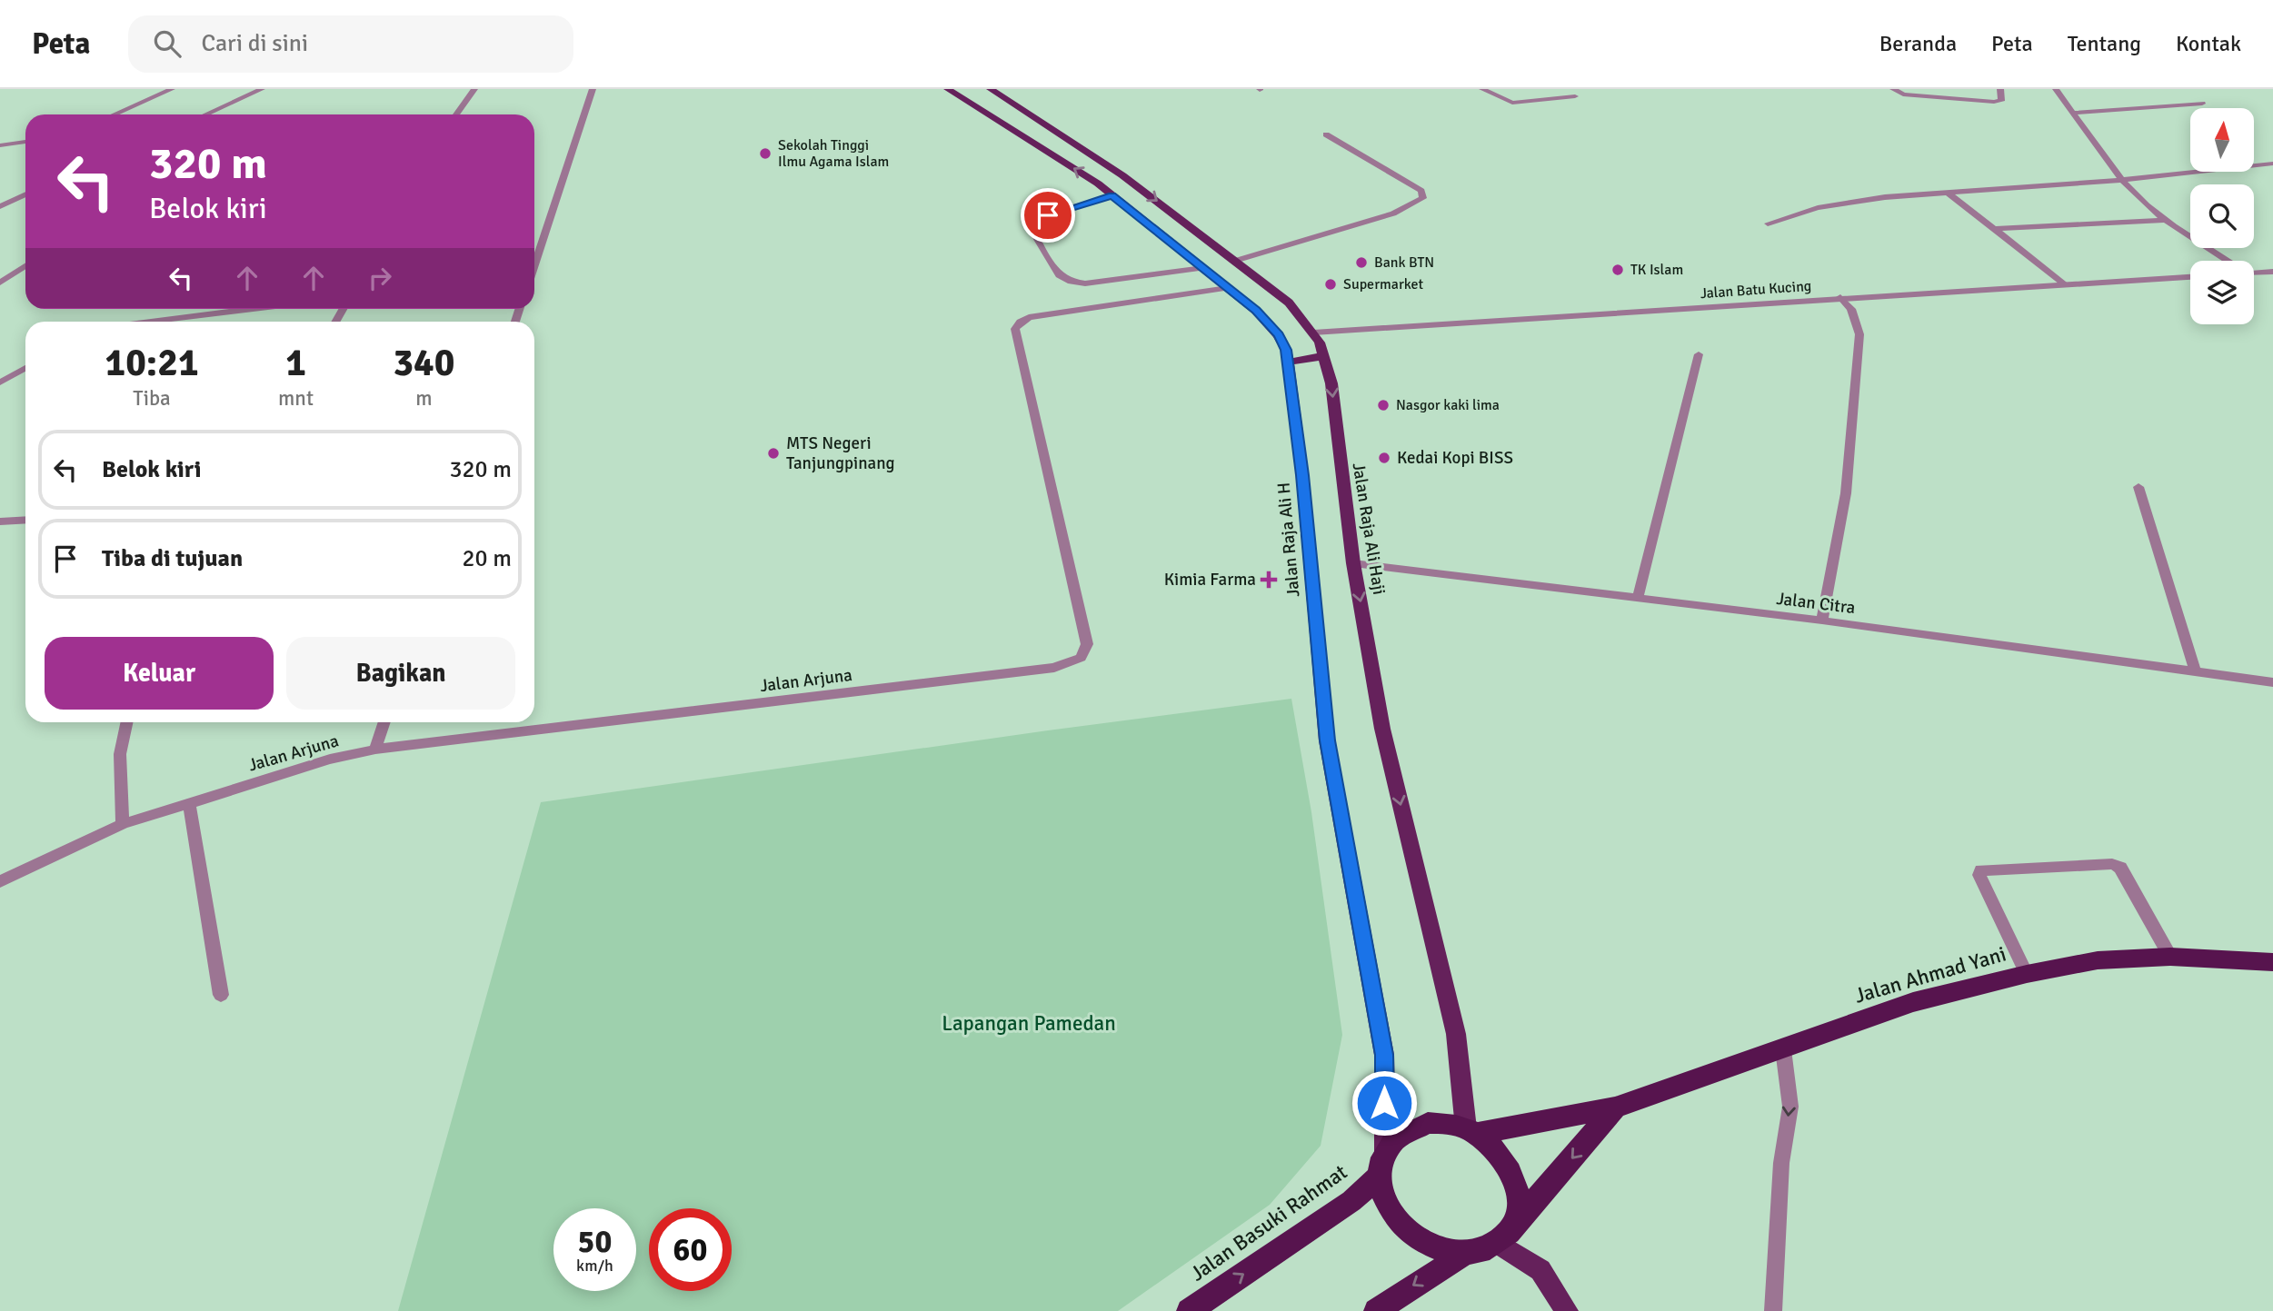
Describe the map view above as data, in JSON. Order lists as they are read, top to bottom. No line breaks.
{"streets":{"highway":["Jalan Ahmad Yani","Jalan Basuki Rahmat"],"main road":["Jalan Raja Ali Haji","Jalan Raja Ali H"],"street":["Jalan Batu Kucing","Jalan Citra","Jalan Arjuna"]},"crossings":[["Jalan Batu Kucing","Jalan Raja Ali Haji"],["Jalan Raja Ali Haji","Jalan Raja Ali H"],["Jalan Raja Ali Haji","Jalan Citra"],["Jalan Raja Ali Haji","Jalan Ahmad Yani"],["Jalan Raja Ali Haji","Jalan Basuki Rahmat"],["Jalan Raja Ali H","Jalan Arjuna"],["Jalan Raja Ali H","Jalan Ahmad Yani"],["Jalan Raja Ali H","Jalan Basuki Rahmat"],["Jalan Ahmad Yani","Jalan Basuki Rahmat"]],"one_way":["Jalan Raja Ali Haji"],"parks":["Lapangan Pamedan"],"places":{"other":["Sekolah Tinggi Ilmu Agama Islam","Bank BTN","TK Islam","Supermarket","Nasgor kaki lima","MTS Negeri Tanjungpinang","Kedai Kopi BISS"],"health":["Kimia Farma"]},"north":"top","page":{"header":"Peta","search":"Cari di sini","nav":["Beranda","Peta","Tentang","Kontak"],"turn":["320 m","Belok kiri"],"eta":["10:21","Tiba","1","mnt","340","m"],"list":[{"name":"Belok kiri","value":"320 m"},{"name":"Tiba di tujuan","value":"20 m"}],"buttons":["Keluar","Bagikan"],"speed":"50 km/h","limit":"60"}}
